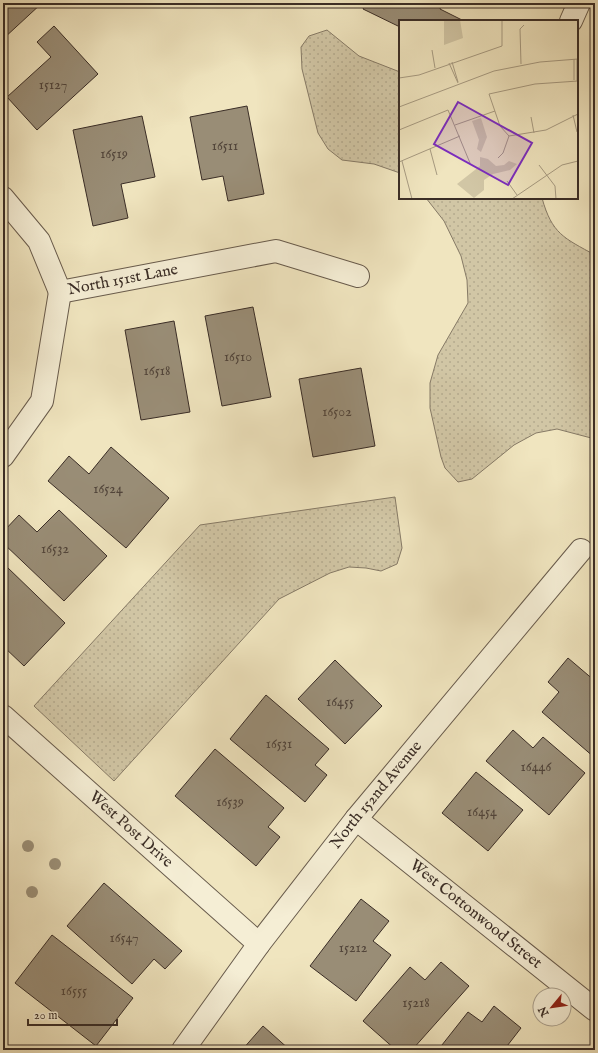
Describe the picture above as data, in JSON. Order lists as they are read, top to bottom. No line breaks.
{"streets":{"street":["North 151st Lane","North 152nd Avenue","West Post Drive","West Cottonwood Street"]},"crossings":[["North 152nd Avenue","West Post Drive"],["North 152nd Avenue","West Cottonwood Street"]],"house_numbers":["15127","16511","16519","16510","16518","16502","16524","16532","16455","16531","16446","16539","16454","16547","15212","16555","15218"],"scale_bar":"20 m","north":"bottom left"}
